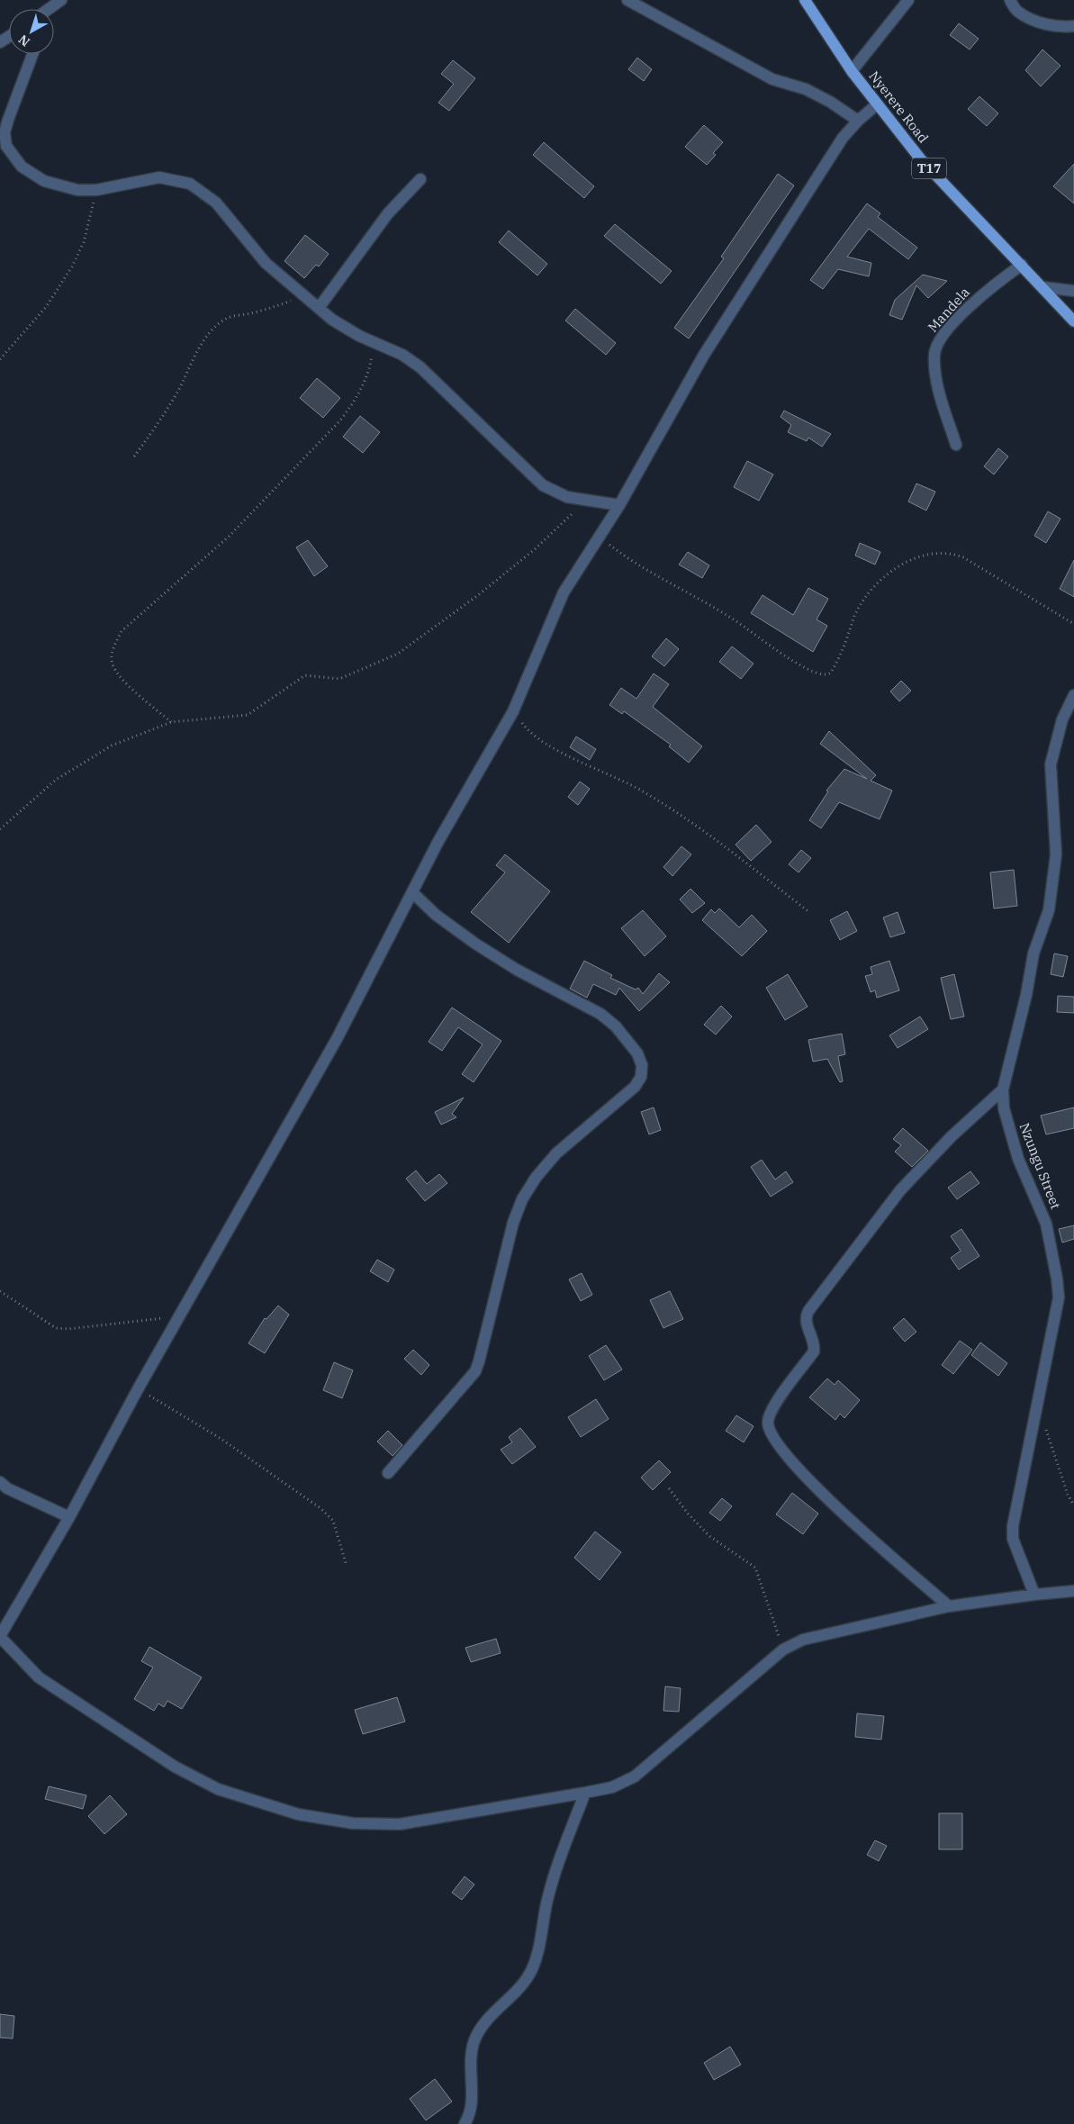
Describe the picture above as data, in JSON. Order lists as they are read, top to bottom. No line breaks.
{"streets":{"main road":["Nyerere Road","T17"],"street":["Mandela","Nzungu Street"]},"crossings":[["Nyerere Road","Mandela"]],"north":"bottom left"}
